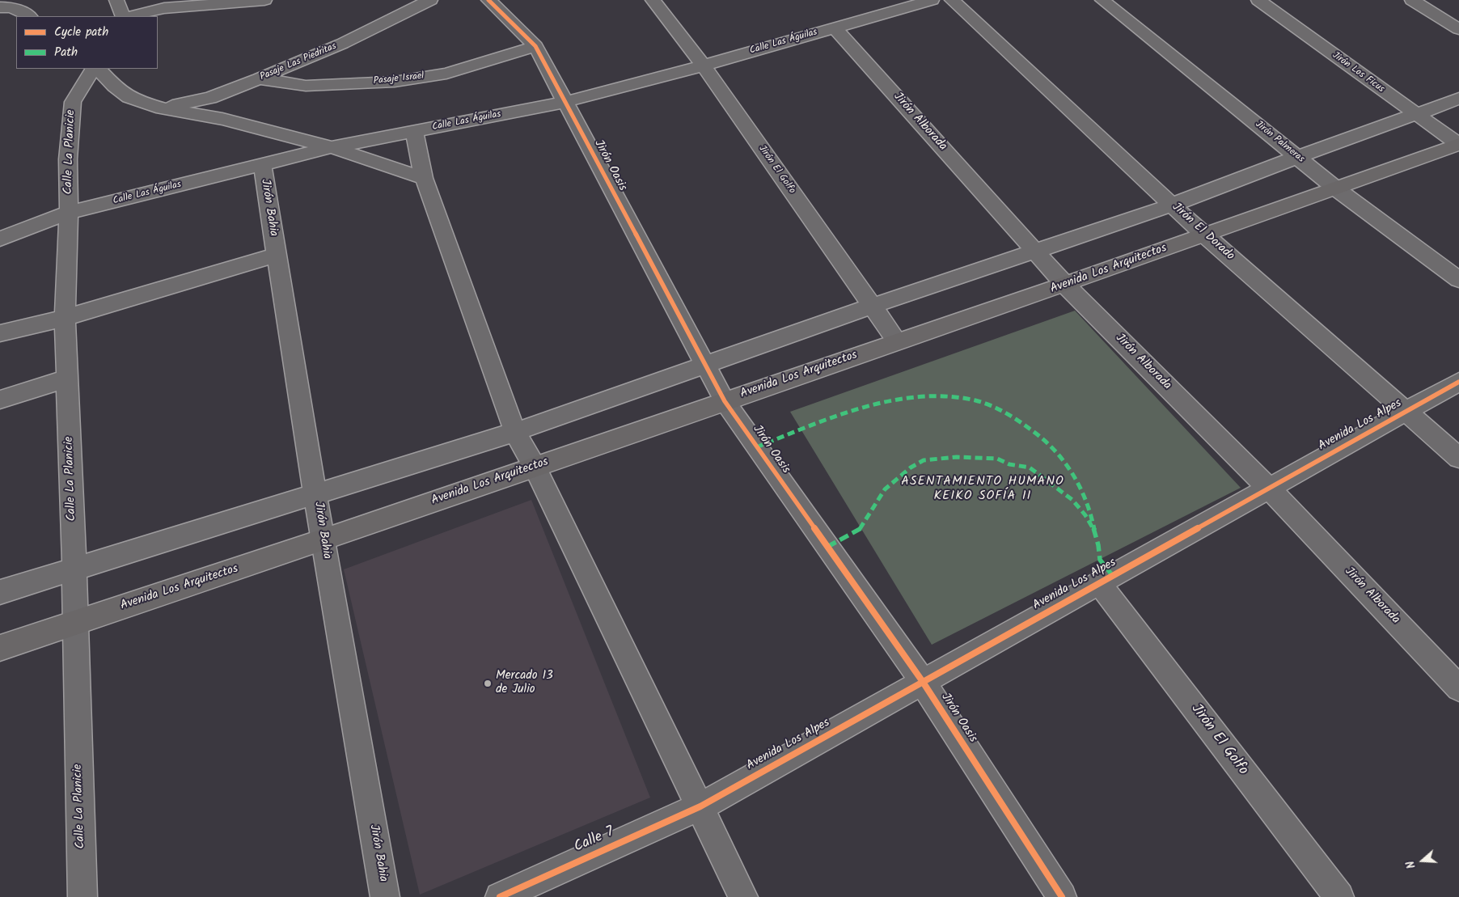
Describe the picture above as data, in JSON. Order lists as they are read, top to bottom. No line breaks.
{"streets":{"main road":["Avenida Los Arquitectos"],"street":["Calle Las Águilas","Pasaje Las Piedritas","Jirón Los Ficus","Pasaje Israel","Jirón Alborada","Jirón Palmeras","Calle La Planicie","Jirón Oasis","Jirón El Golfo","Jirón Bahia","Jirón El Dorado","Avenida Los Alpes","Calle 7"]},"crossings":[["Calle Las Águilas","Jirón Alborada"],["Calle Las Águilas","Calle La Planicie"],["Calle Las Águilas","Jirón Oasis"],["Calle Las Águilas","Jirón El Golfo"],["Calle Las Águilas","Jirón Bahia"],["Pasaje Las Piedritas","Pasaje Israel"],["Jirón Los Ficus","Avenida Los Arquitectos"],["Pasaje Israel","Jirón Oasis"],["Jirón Alborada","Avenida Los Arquitectos"],["Jirón Alborada","Avenida Los Alpes"],["Jirón Palmeras","Avenida Los Arquitectos"],["Calle La Planicie","Avenida Los Arquitectos"],["Jirón Oasis","Avenida Los Arquitectos"],["Jirón Oasis","Avenida Los Alpes"],["Jirón El Golfo","Avenida Los Arquitectos"],["Jirón El Golfo","Avenida Los Alpes"],["Jirón Bahia","Avenida Los Arquitectos"],["Jirón El Dorado","Avenida Los Arquitectos"],["Jirón El Dorado","Avenida Los Alpes"],["Avenida Los Alpes","Calle 7"]],"districts":["ASENTAMIENTO HUMANO KEIKO SOFÍA II"],"places":["Mercado 13 de Julio"],"legend":["Cycle path","Path"],"north":"left"}
